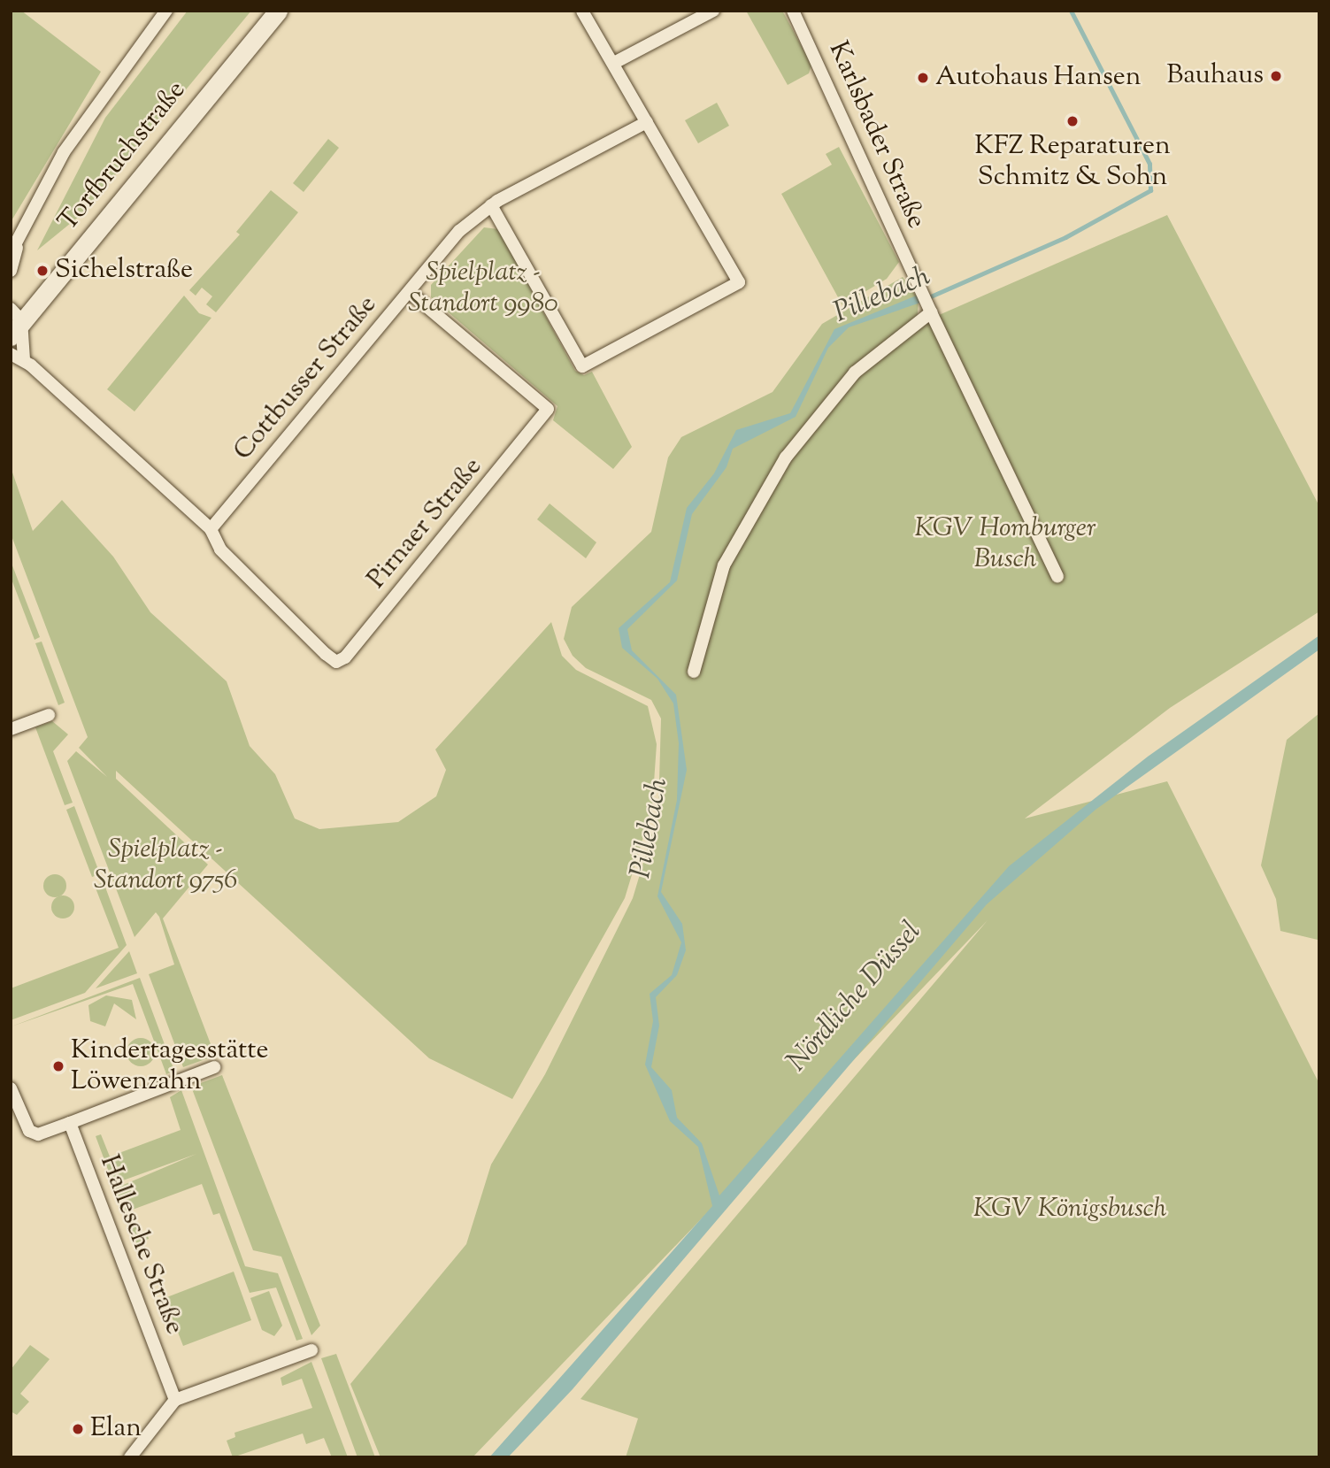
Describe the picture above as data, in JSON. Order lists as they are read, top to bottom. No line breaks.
{"streets":{"main road":["Torfbruchstraße"],"street":["Karlsbader Straße","Cottbusser Straße","Pirnaer Straße","Hallesche Straße"]},"crossings":[["Cottbusser Straße","Pirnaer Straße"]],"water":["Pillebach","Nördliche Düssel"],"parks":["Spielplatz - Standort 9980","KGV Homburger Busch","Spielplatz - Standort 9756","KGV Königsbusch"],"places":["Bauhaus","Autohaus Hansen","KFZ Reparaturen Schmitz & Sohn","Sichelstraße","Kindertagesstätte Löwenzahn","Elan"]}
